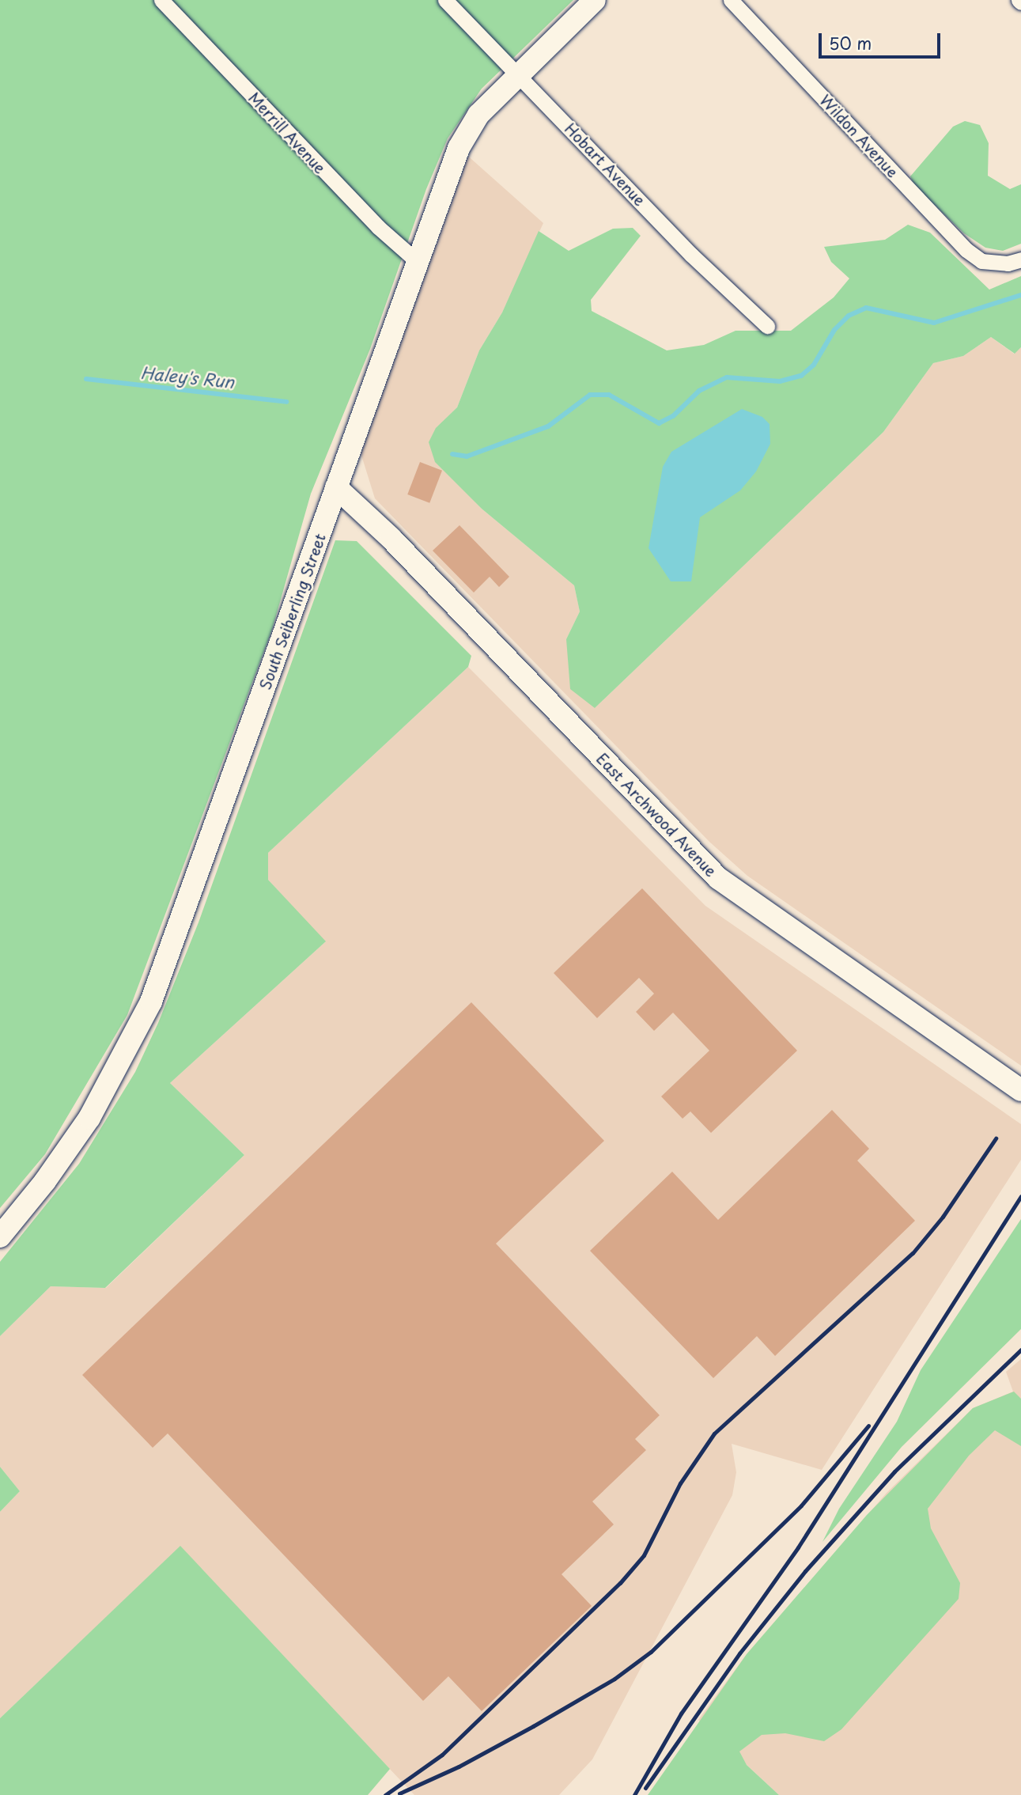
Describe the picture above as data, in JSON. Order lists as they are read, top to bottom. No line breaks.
{"streets":{"main road":["South Seiberling Street","East Archwood Avenue"],"street":["Merrill Avenue","Wildon Avenue","Hobart Avenue"]},"crossings":[["Merrill Avenue","South Seiberling Street"],["Hobart Avenue","South Seiberling Street"],["South Seiberling Street","East Archwood Avenue"]],"water":["Haley's Run"],"scale_bar":"50 m"}
